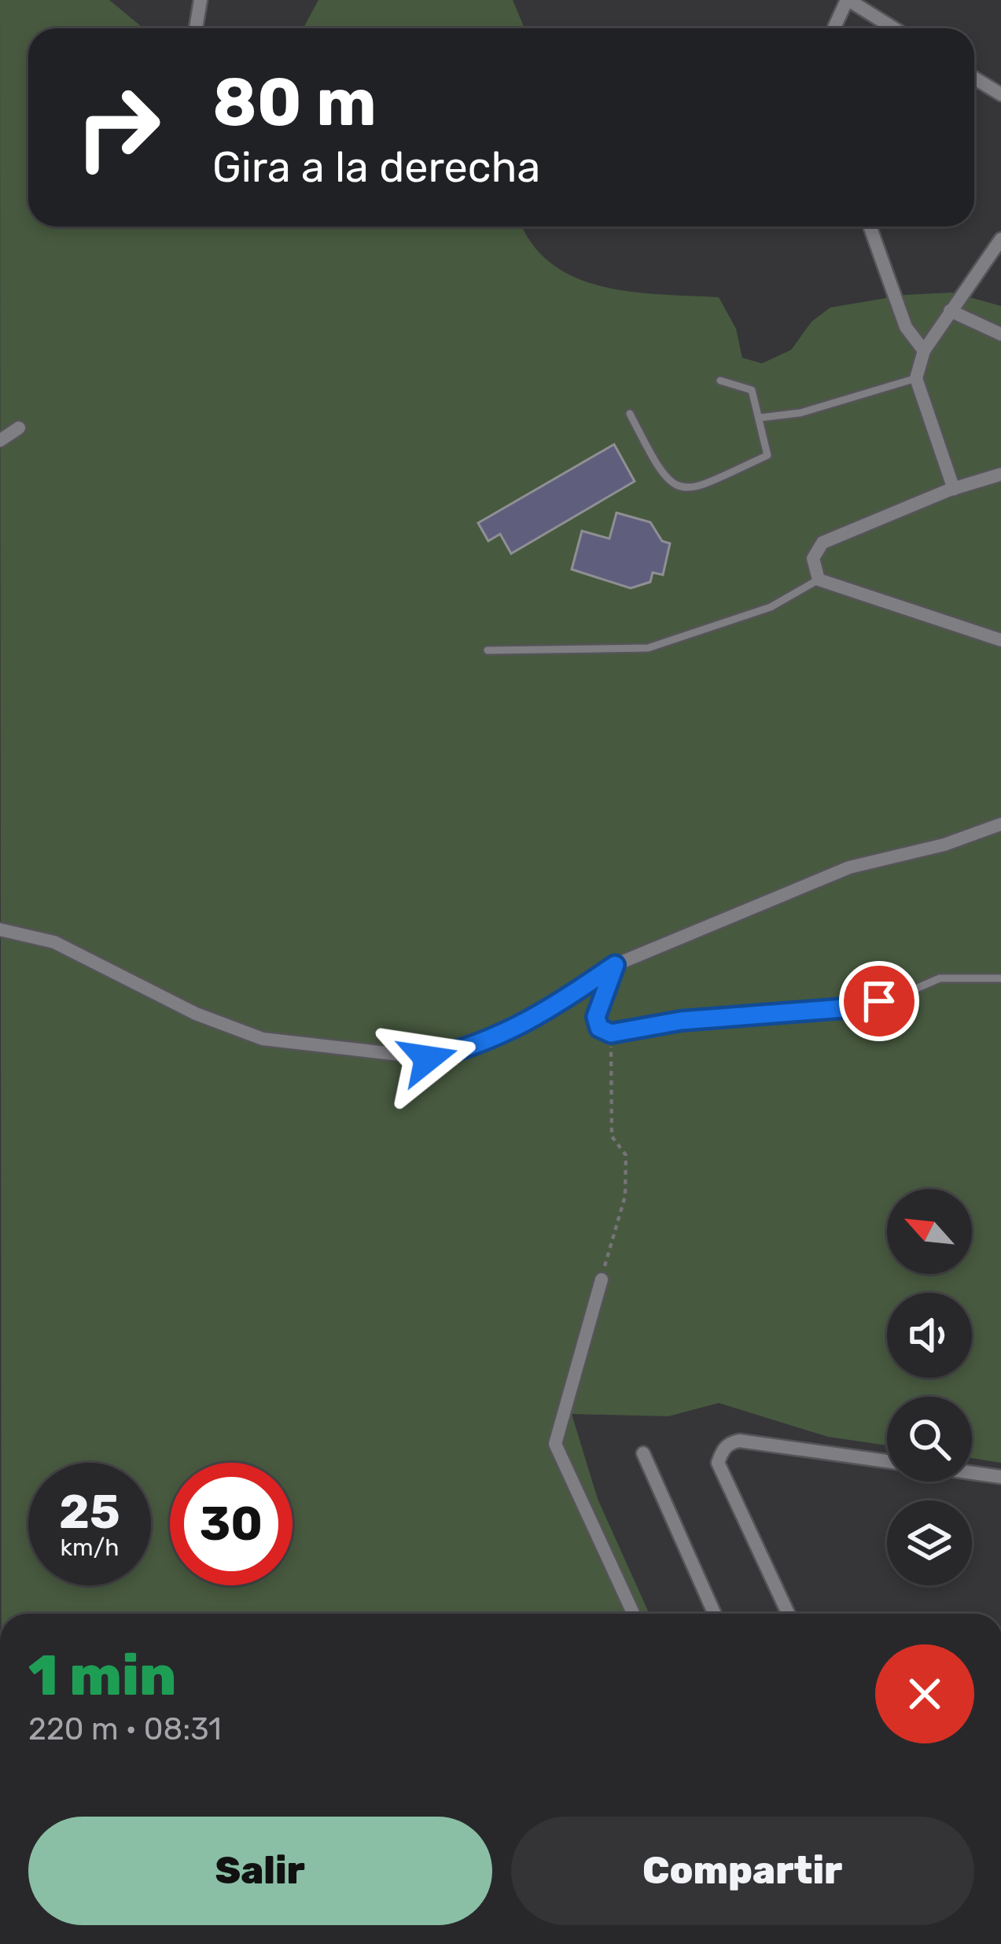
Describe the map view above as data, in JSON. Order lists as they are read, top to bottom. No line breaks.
{"north":"top left","page":{"turn":["80 m","Gira a la derecha"],"speed":"25 km/h","limit":"30","heading":["1 min","220 m · 08:31"],"buttons":["Salir","Compartir"]}}
